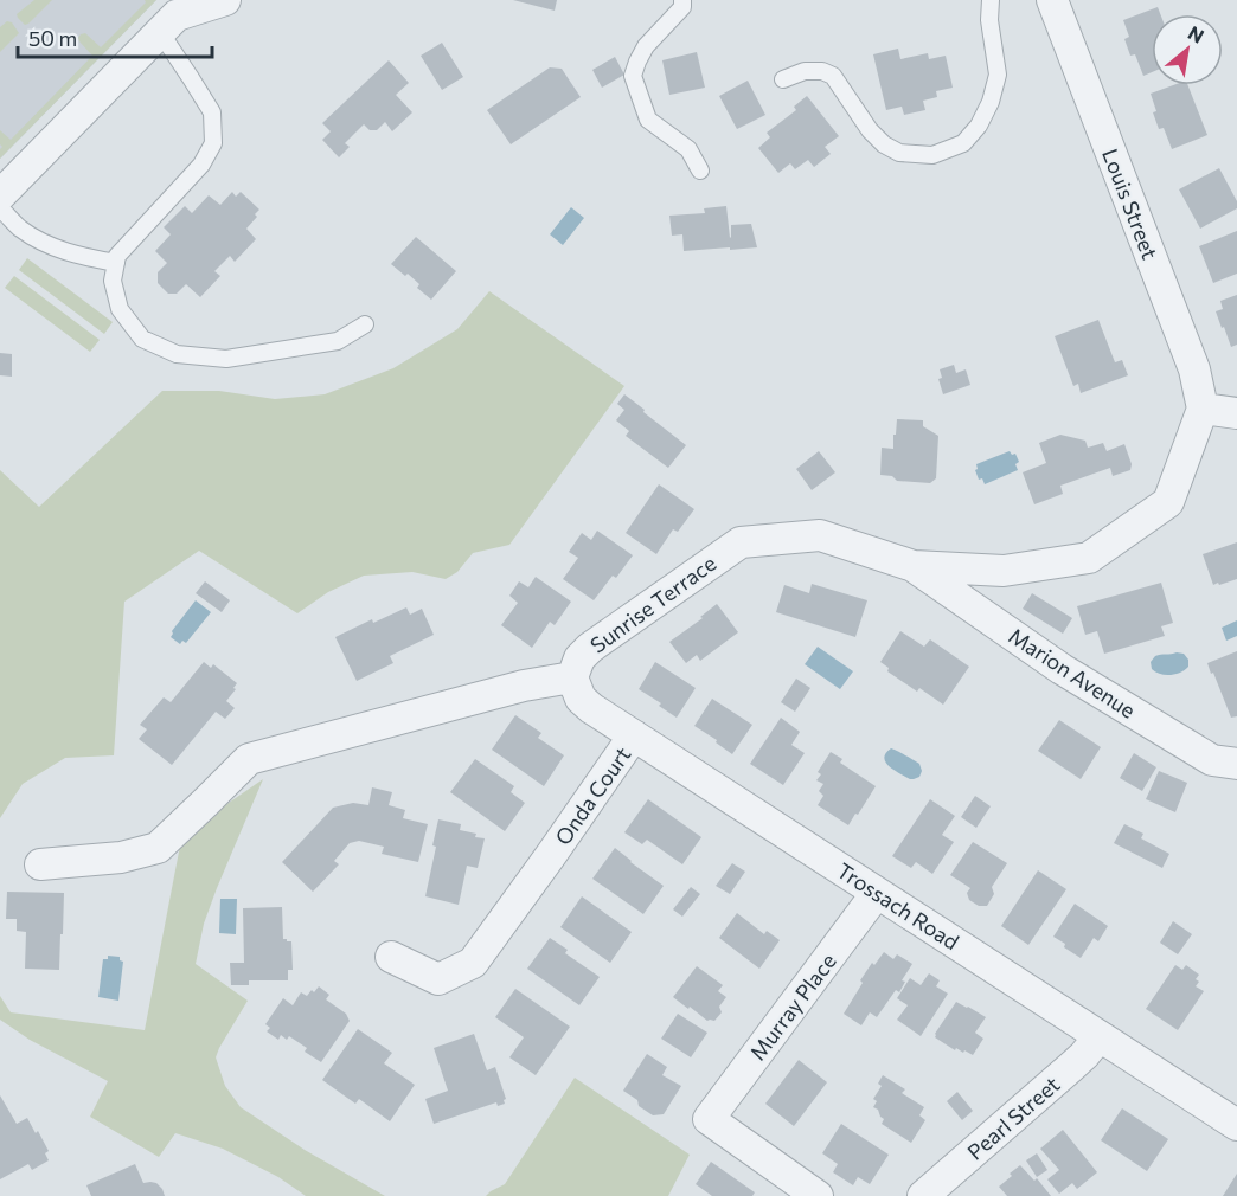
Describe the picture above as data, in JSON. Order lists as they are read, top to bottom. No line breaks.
{"streets":{"street":["Louis Street","Sunrise Terrace","Marion Avenue","Onda Court","Trossach Road","Murray Place","Pearl Street"]},"crossings":[["Louis Street","Sunrise Terrace"],["Sunrise Terrace","Marion Avenue"],["Sunrise Terrace","Trossach Road"],["Onda Court","Trossach Road"],["Trossach Road","Murray Place"],["Trossach Road","Pearl Street"]],"scale_bar":"50 m","north":"top right"}
